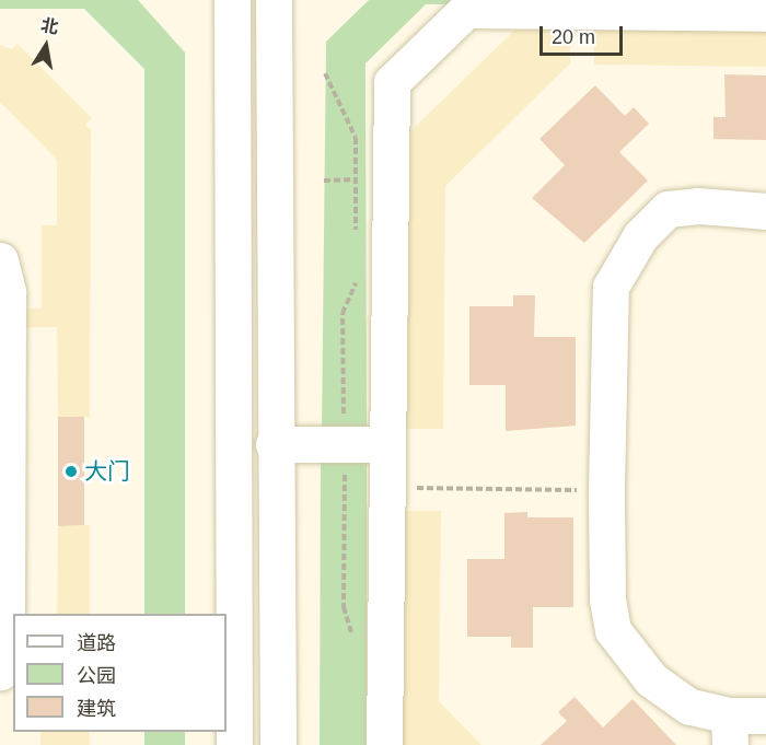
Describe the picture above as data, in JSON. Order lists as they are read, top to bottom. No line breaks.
{"places":["大门"],"legend":["道路","公园","建筑"],"scale_bar":"20 m","north":"top"}
